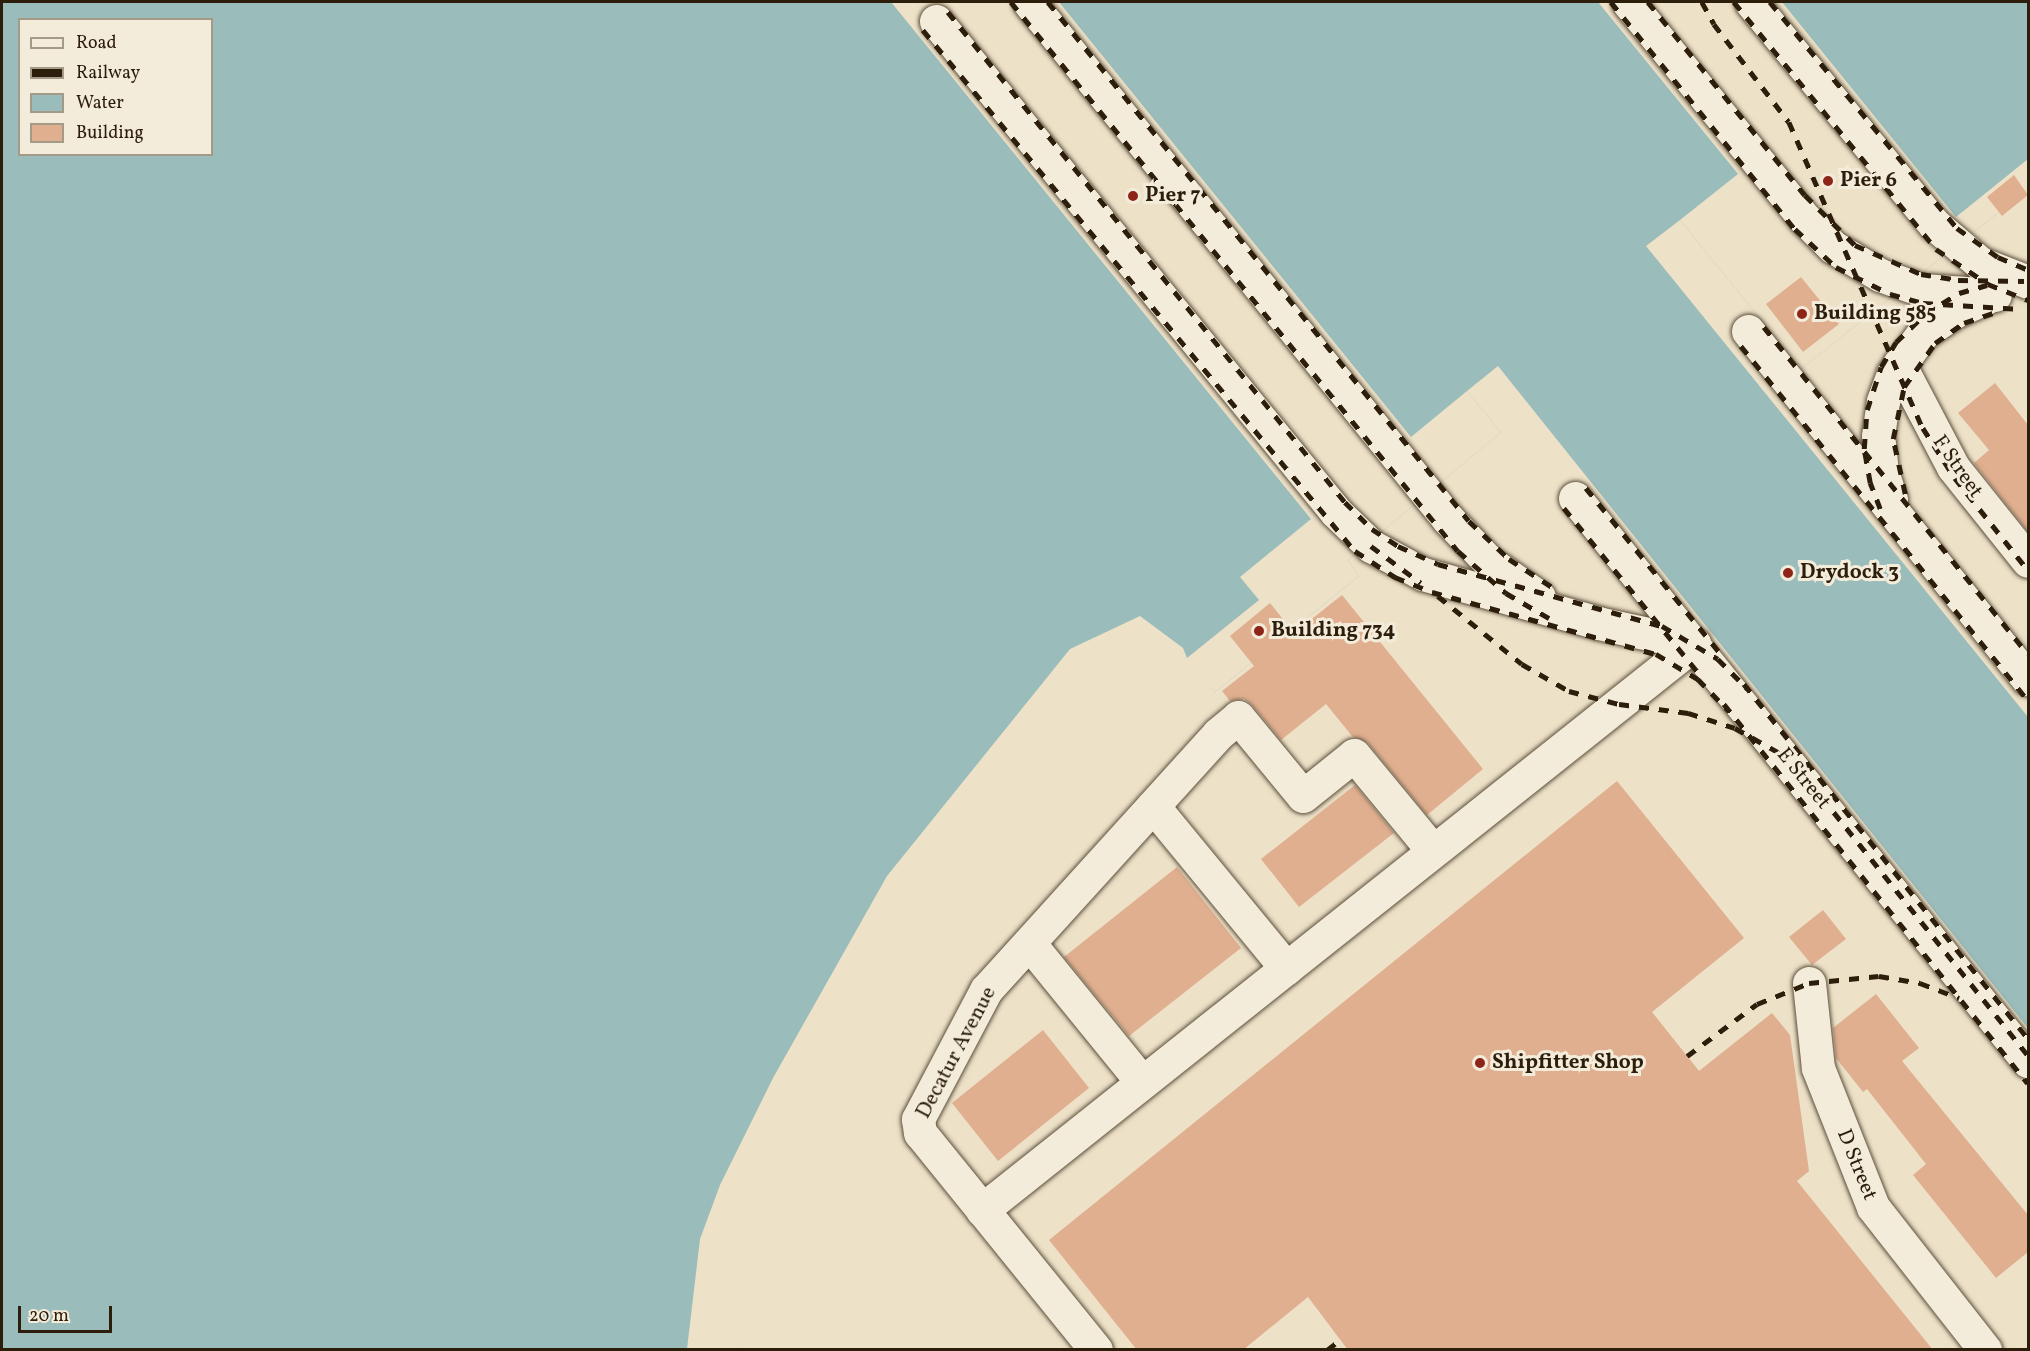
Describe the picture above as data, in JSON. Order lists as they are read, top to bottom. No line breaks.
{"streets":{"lane":["F Street","E Street","Decatur Avenue","D Street"]},"places":["Pier 6","Pier 7","Building 585","Drydock 3","Building 734","Shipfitter Shop"],"legend":["Road","Railway","Water","Building"],"scale_bar":"20 m"}
